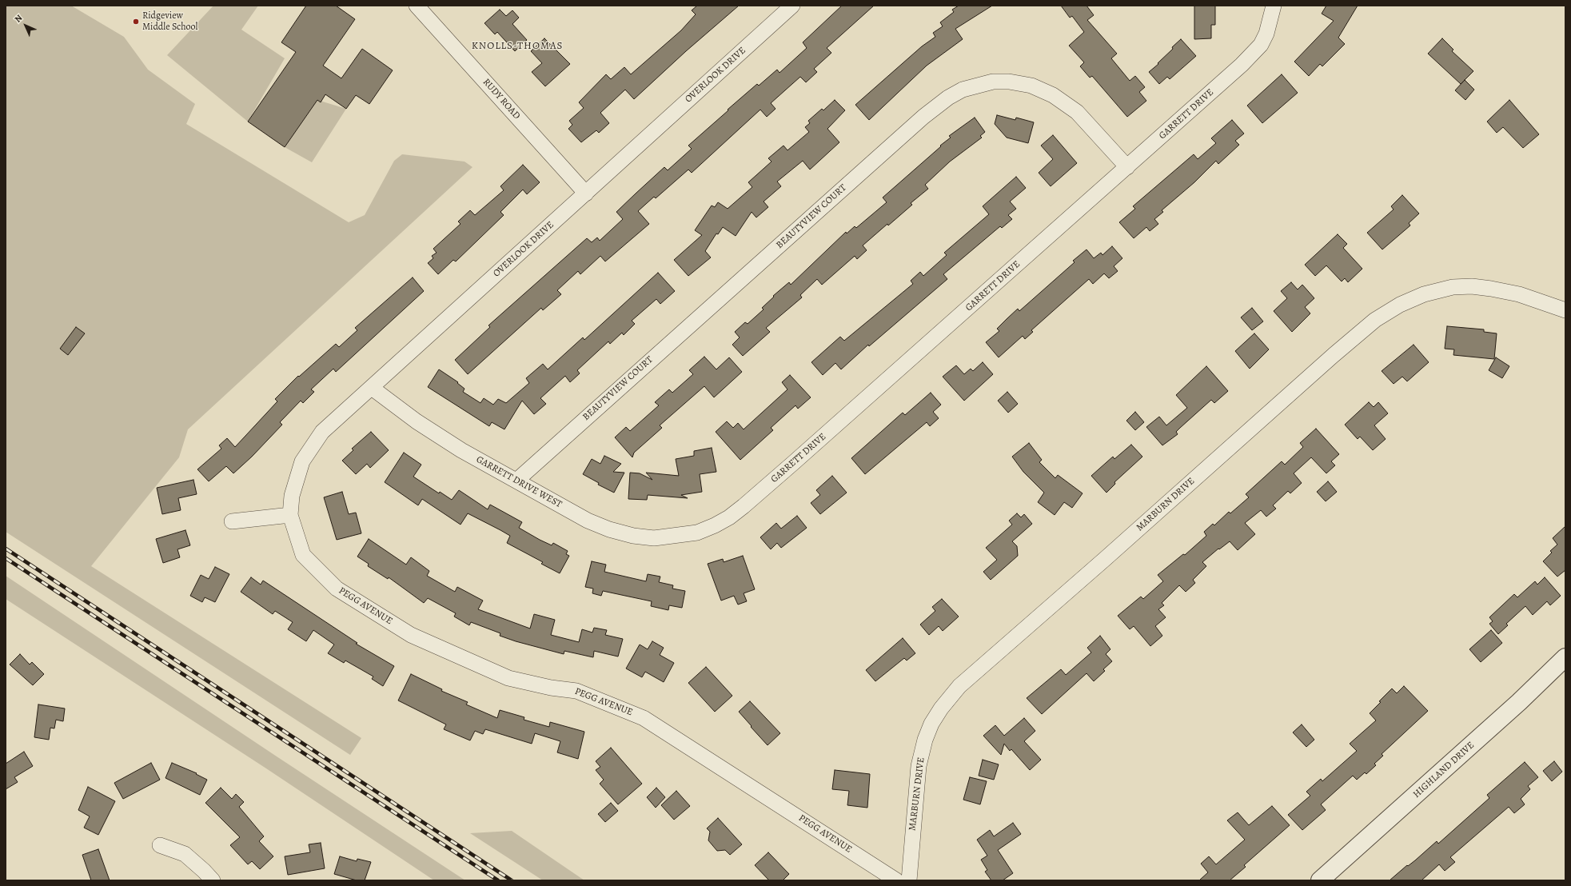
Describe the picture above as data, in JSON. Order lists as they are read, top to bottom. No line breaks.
{"streets":{"street":["OVERLOOK DRIVE","RUDY ROAD","GARRETT DRIVE","BEAUTYVIEW COURT","GARRETT DRIVE WEST","MARBURN DRIVE","PEGG AVENUE","HIGHLAND DRIVE"]},"crossings":[["OVERLOOK DRIVE","RUDY ROAD"],["OVERLOOK DRIVE","GARRETT DRIVE WEST"],["OVERLOOK DRIVE","PEGG AVENUE"],["GARRETT DRIVE","BEAUTYVIEW COURT"],["GARRETT DRIVE","GARRETT DRIVE WEST"],["BEAUTYVIEW COURT","GARRETT DRIVE WEST"]],"districts":["KNOLLS-THOMAS"],"places":["Ridgeview Middle School"],"north":"top left"}
